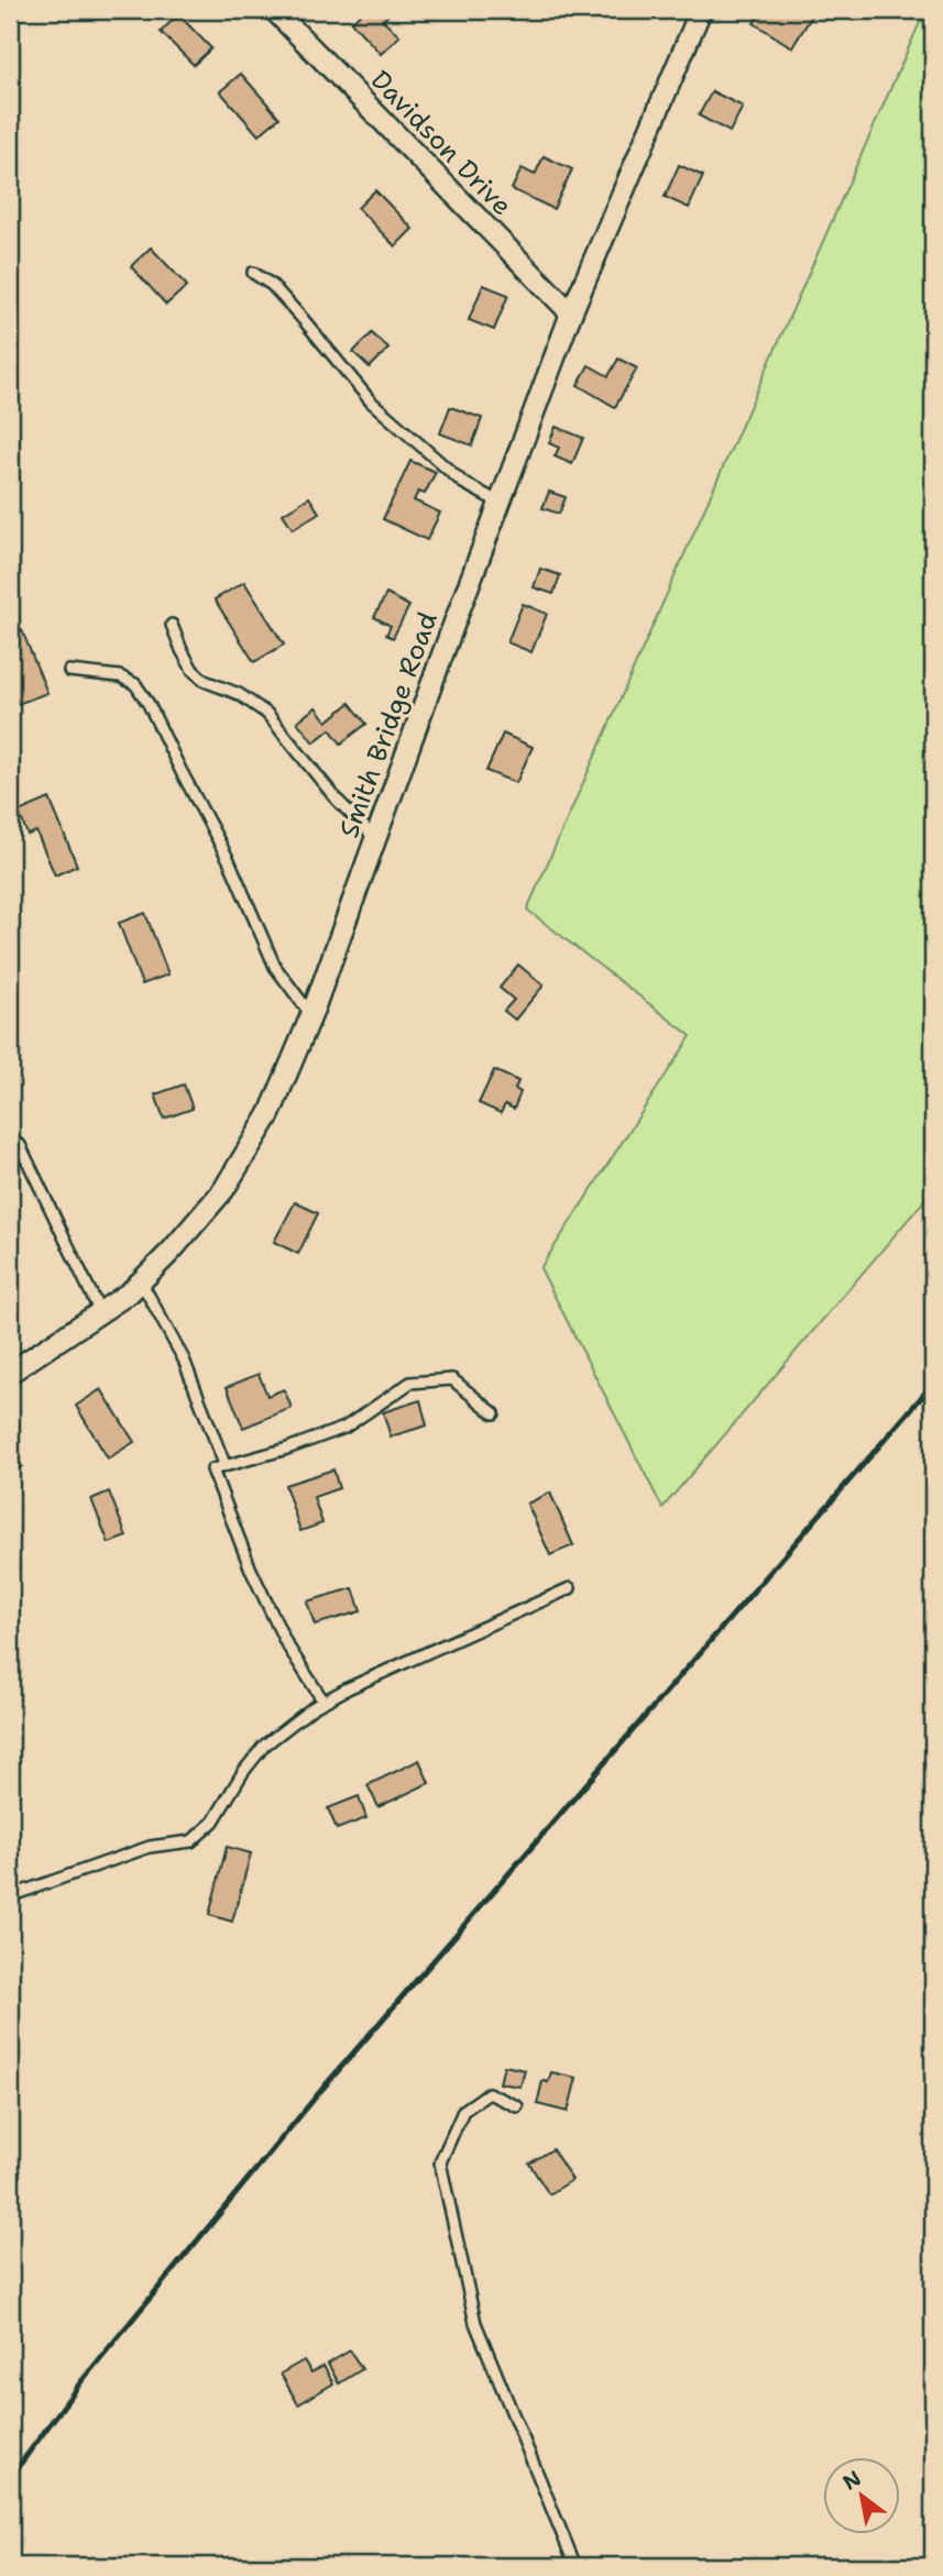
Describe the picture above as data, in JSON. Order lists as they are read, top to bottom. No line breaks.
{"streets":{"street":["Davidson Drive","Smith Bridge Road"]},"crossings":[["Davidson Drive","Smith Bridge Road"]],"north":"top left"}
